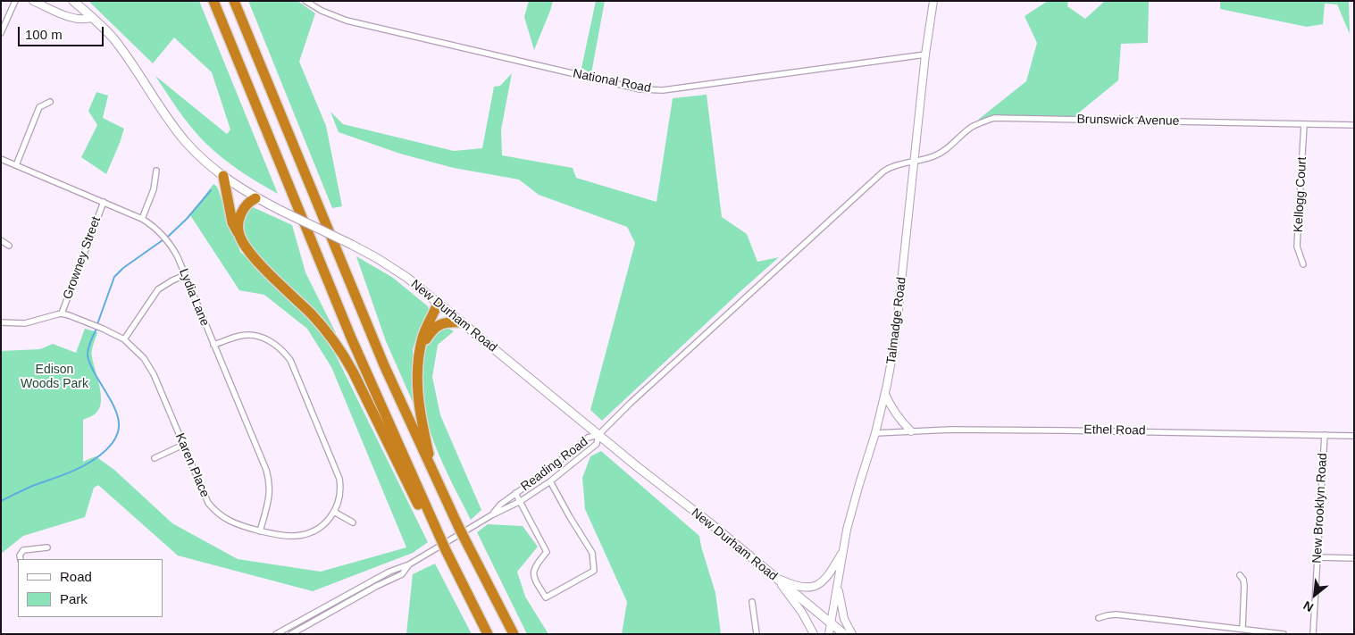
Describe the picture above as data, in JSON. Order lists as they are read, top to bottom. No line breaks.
{"streets":{"main road":["New Durham Road"],"street":["National Road","Brunswick Avenue","Kellogg Court","Growney Street","Lydia Lane","Talmadge Road","Ethel Road","Reading Road","Karen Place","New Brooklyn Road"]},"crossings":[["National Road","Talmadge Road"],["Brunswick Avenue","Kellogg Court"],["Brunswick Avenue","New Durham Road"],["Brunswick Avenue","Talmadge Road"],["Brunswick Avenue","Reading Road"],["Growney Street","Lydia Lane"],["Growney Street","Karen Place"],["Lydia Lane","Karen Place"],["New Durham Road","Talmadge Road"],["New Durham Road","Reading Road"],["Talmadge Road","Ethel Road"],["Ethel Road","New Brooklyn Road"]],"parks":["Edison Woods Park"],"legend":["Road","Park"],"scale_bar":"100 m","north":"bottom left"}
